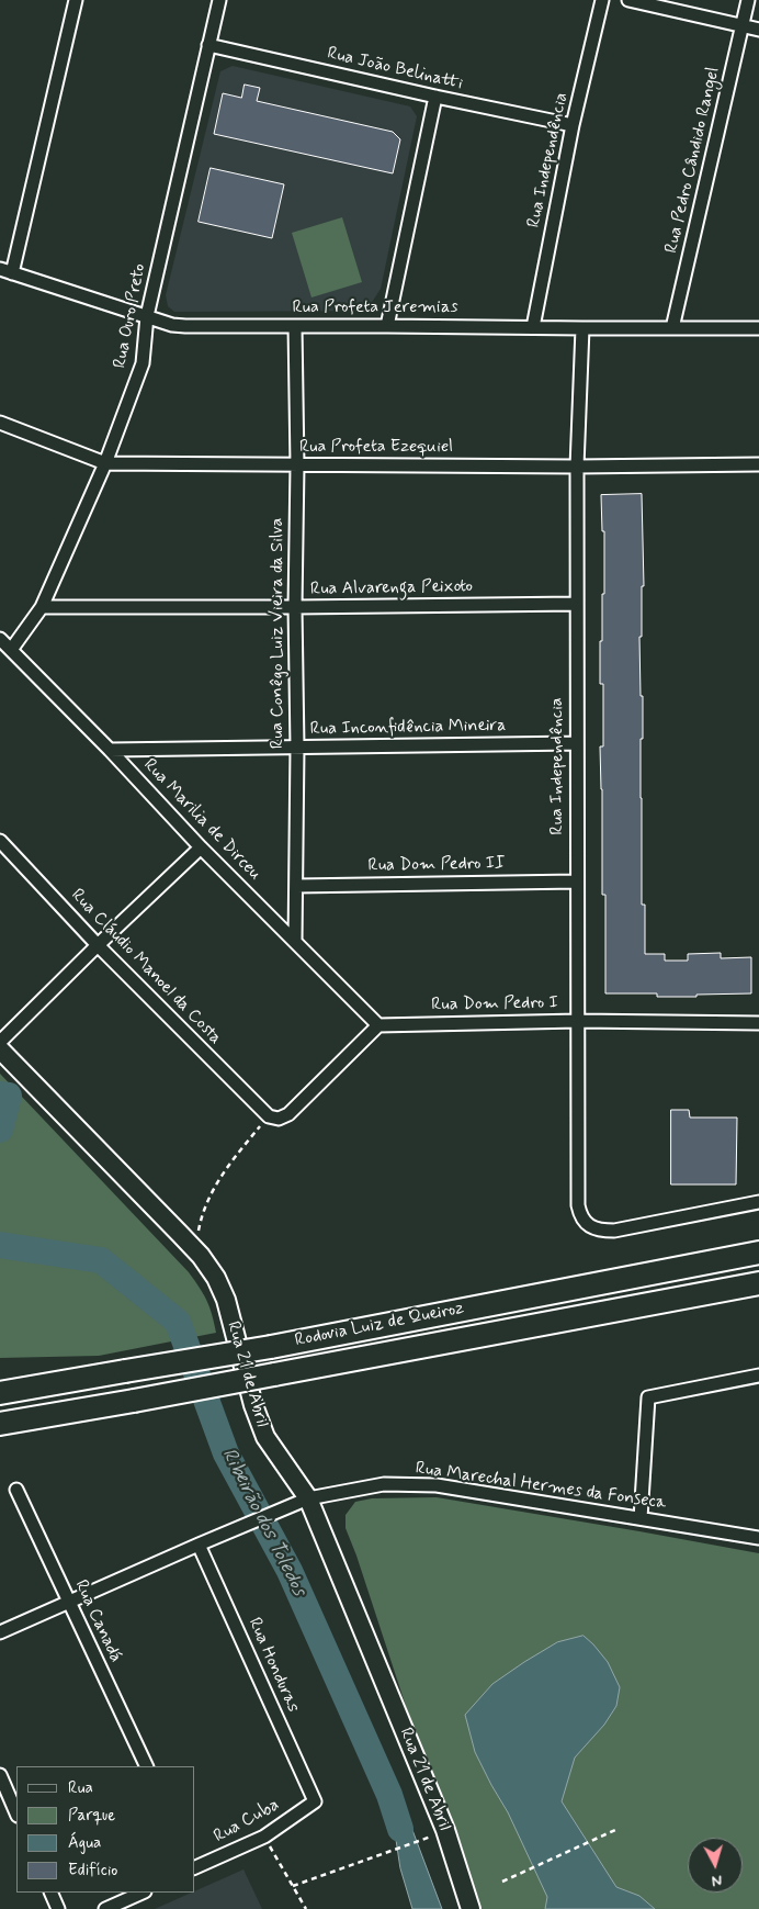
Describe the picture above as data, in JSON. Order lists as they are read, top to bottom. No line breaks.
{"streets":{"highway":["Rodovia Luiz de Queiroz"],"street":["Rua João Belinatti","Rua Independência","Rua Pedro Cândido Rangel","Rua Profeta Jeremias","Rua Ouro Preto","Rua Profeta Ezequiel","Rua Alvarenga Peixoto","Rua Conêgo Luiz Vieira da Silva","Rua Inconfidência Mineira","Rua Marilia de Dirceu","Rua Dom Pedro II","Rua Cláudio Manoel da Costa","Rua Dom Pedro I","Rua 21 de Abril","Rua Marechal Hermes da Fonseca","Rua Canadá","Rua Honduras","Rua Cuba"]},"crossings":[["Rua João Belinatti","Rua Independência"],["Rua João Belinatti","Rua Ouro Preto"],["Rua Independência","Rua Profeta Jeremias"],["Rua Independência","Rua Profeta Ezequiel"],["Rua Independência","Rua Alvarenga Peixoto"],["Rua Independência","Rua Inconfidência Mineira"],["Rua Independência","Rua Dom Pedro II"],["Rua Independência","Rua Dom Pedro I"],["Rua Pedro Cândido Rangel","Rua Profeta Jeremias"],["Rua Profeta Jeremias","Rua Ouro Preto"],["Rua Profeta Jeremias","Rua Conêgo Luiz Vieira da Silva"],["Rua Ouro Preto","Rua Profeta Ezequiel"],["Rua Ouro Preto","Rua Alvarenga Peixoto"],["Rua Ouro Preto","Rua Marilia de Dirceu"],["Rua Profeta Ezequiel","Rua Conêgo Luiz Vieira da Silva"],["Rua Alvarenga Peixoto","Rua Conêgo Luiz Vieira da Silva"],["Rua Conêgo Luiz Vieira da Silva","Rua Inconfidência Mineira"],["Rua Conêgo Luiz Vieira da Silva","Rua Marilia de Dirceu"],["Rua Conêgo Luiz Vieira da Silva","Rua Dom Pedro II"],["Rua Inconfidência Mineira","Rua Marilia de Dirceu"],["Rua Marilia de Dirceu","Rua Dom Pedro I"],["Rua 21 de Abril","Rua Marechal Hermes da Fonseca"],["Rua Marechal Hermes da Fonseca","Rua Honduras"],["Rua Honduras","Rua Cuba"]],"water":["Ribeirão dos Toledos"],"legend":["Rua","Parque","Água","Edifício"],"north":"bottom"}
